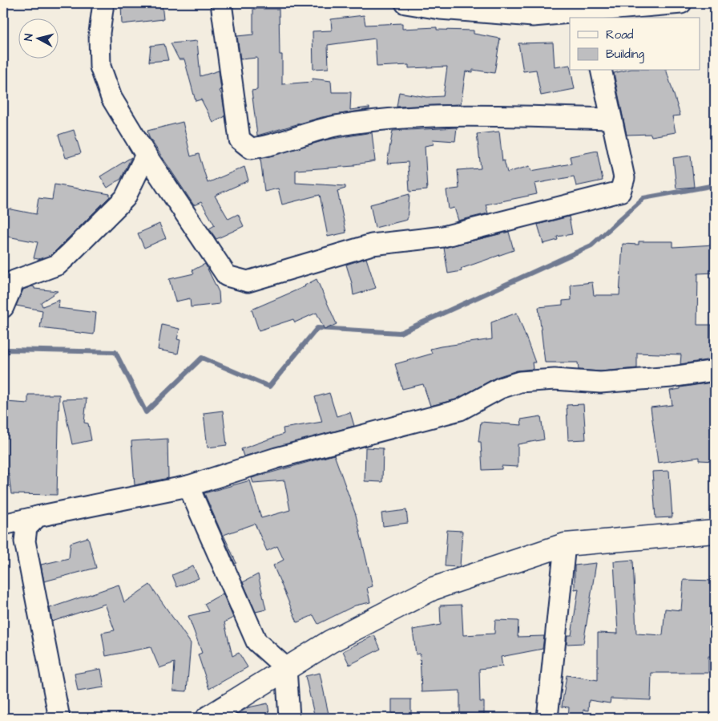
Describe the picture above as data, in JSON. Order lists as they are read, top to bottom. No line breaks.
{"legend":["Road","Building"],"north":"left"}
